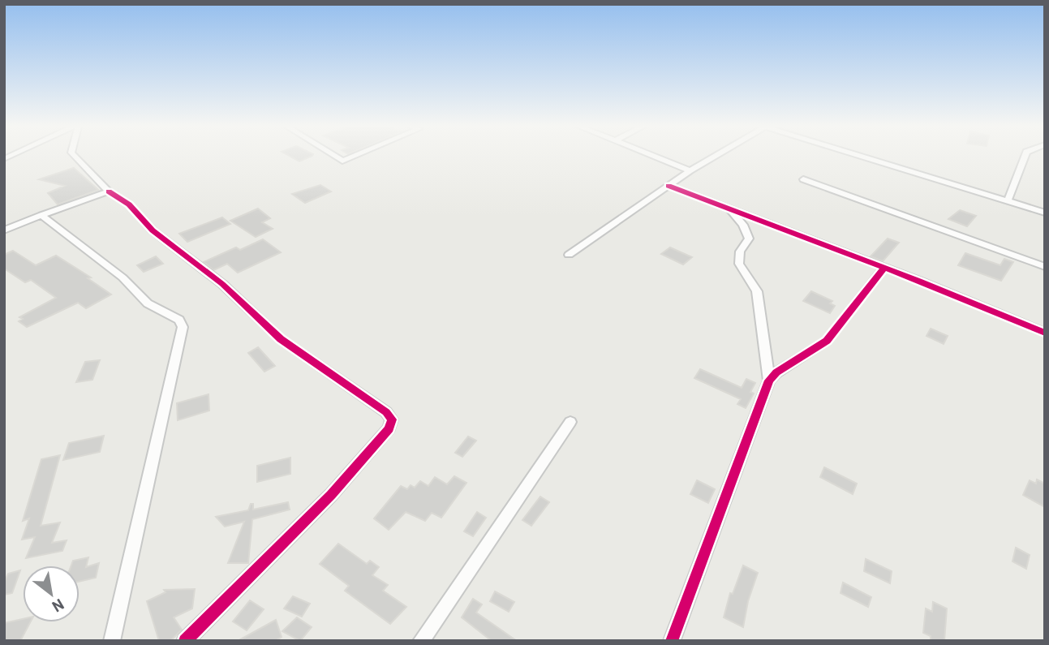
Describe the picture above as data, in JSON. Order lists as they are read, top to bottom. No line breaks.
{"north":"bottom right"}
